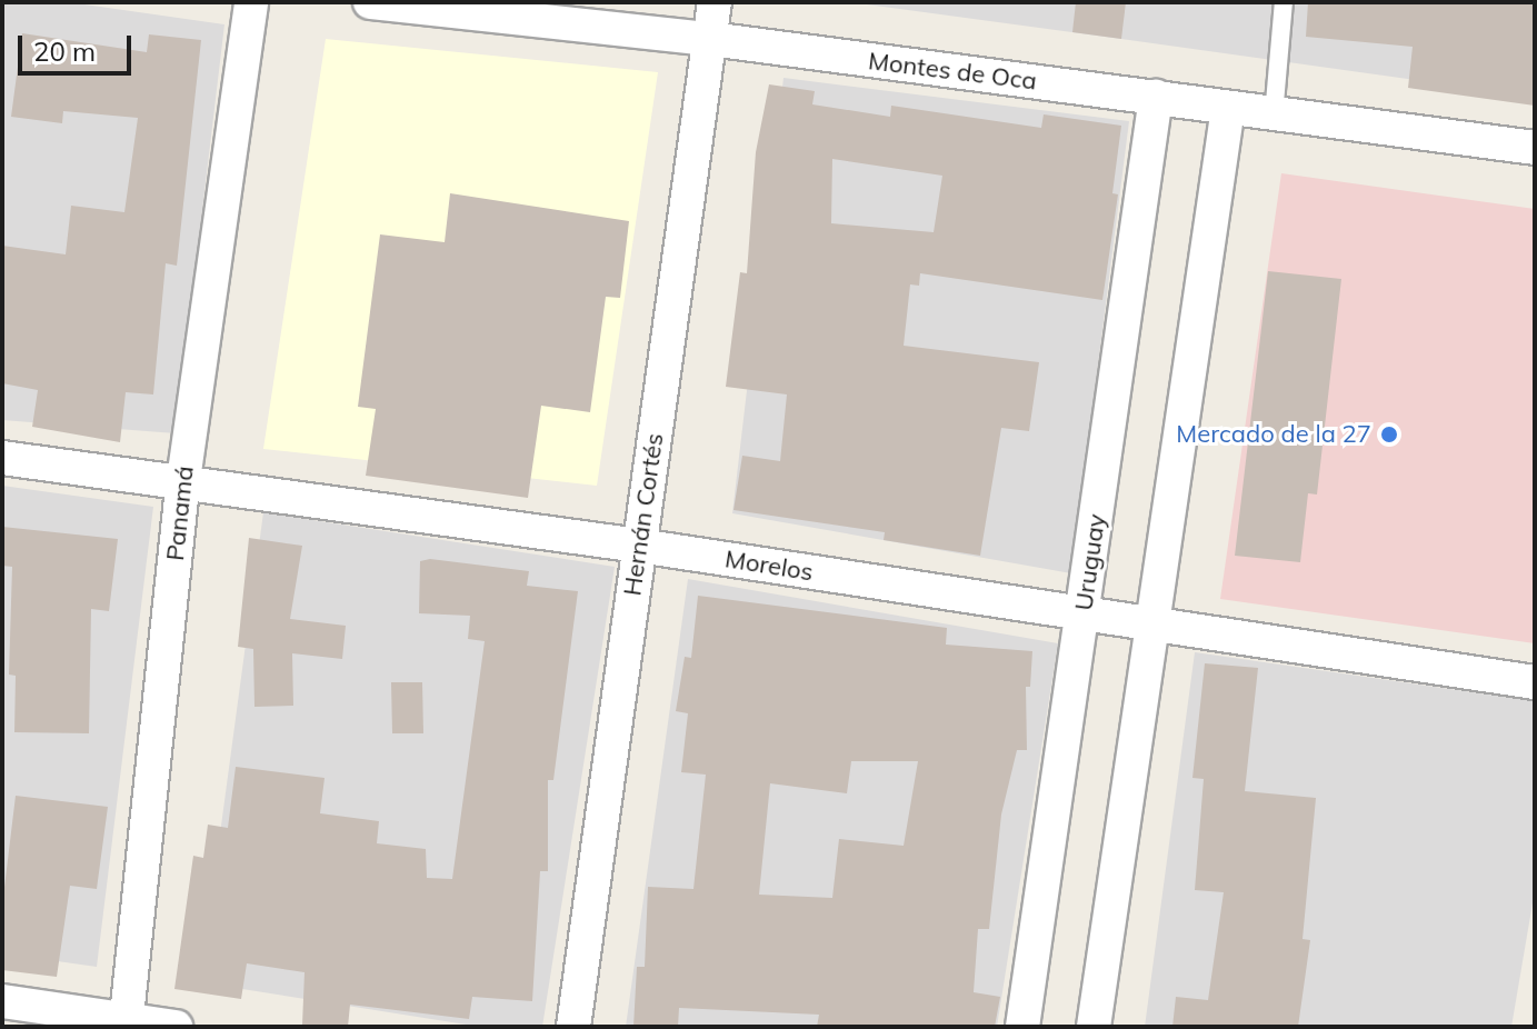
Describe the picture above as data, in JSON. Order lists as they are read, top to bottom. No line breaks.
{"streets":{"street":["Montes de Oca","Panamá","Hernán Cortés","Uruguay","Morelos"]},"crossings":[["Montes de Oca","Hernán Cortés"],["Montes de Oca","Uruguay"],["Panamá","Morelos"],["Hernán Cortés","Morelos"],["Uruguay","Morelos"]],"places":["Mercado de la 27"],"scale_bar":"20 m"}
